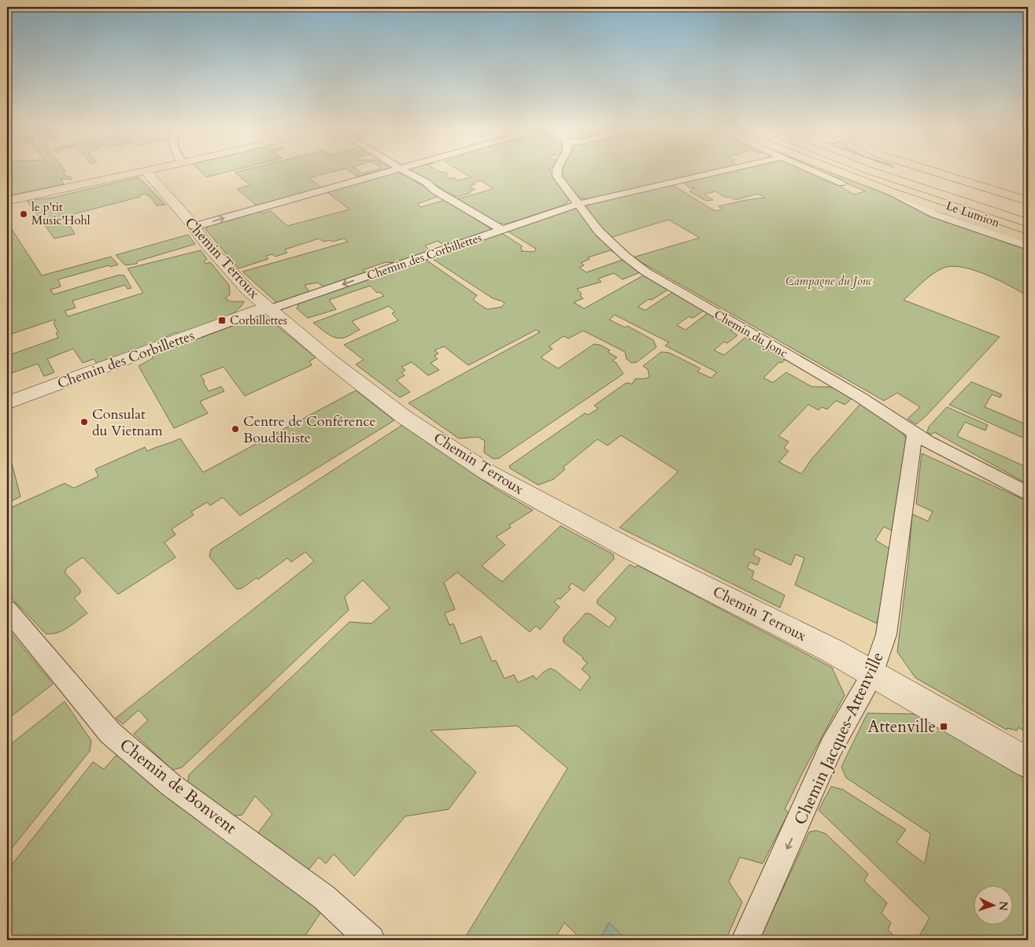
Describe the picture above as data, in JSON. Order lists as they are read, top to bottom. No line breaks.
{"streets":{"street":["Le Lumion","Chemin des Corbillettes","Chemin Terroux","Chemin du Jonc","Chemin Jacques-Attenville","Chemin de Bonvent"]},"crossings":[["Chemin des Corbillettes","Chemin Terroux"],["Chemin des Corbillettes","Chemin du Jonc"],["Chemin Terroux","Chemin Jacques-Attenville"],["Chemin du Jonc","Chemin Jacques-Attenville"]],"one_way":["Chemin Jacques-Attenville"],"parks":["Campagne du Jonc"],"places":{"other":["le p'tit Music'Hohl","Consulat du Vietnam","Centre de Conférence Bouddhiste"],"transit":["Corbillettes","Attenville"]},"north":"right"}
